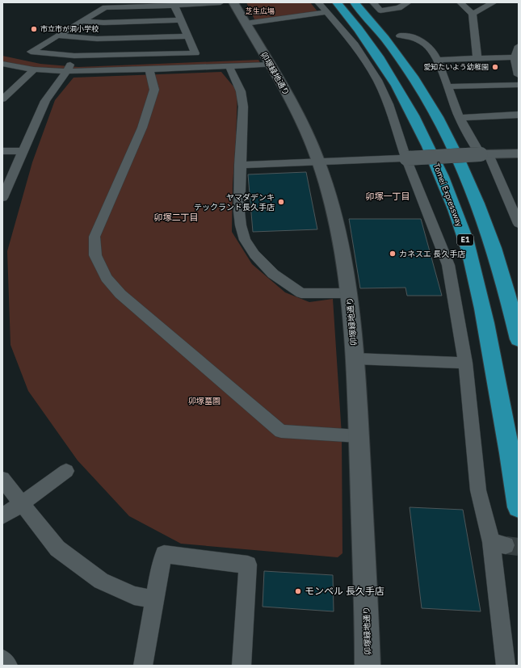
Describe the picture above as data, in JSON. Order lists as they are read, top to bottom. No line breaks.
{"streets":{"highway":["Tomei Expressway","E1"],"street":["卯塚緑地通り"]},"districts":["卯塚一丁目","卯塚二丁目"],"parks":["芝生広場","卯塚墓園"],"places":["市立市が洞小学校","愛知たいよう幼稚園","ヤマダデンキ テックランド長久手店","カネスエ 長久手店","モンベル 長久手店"]}
